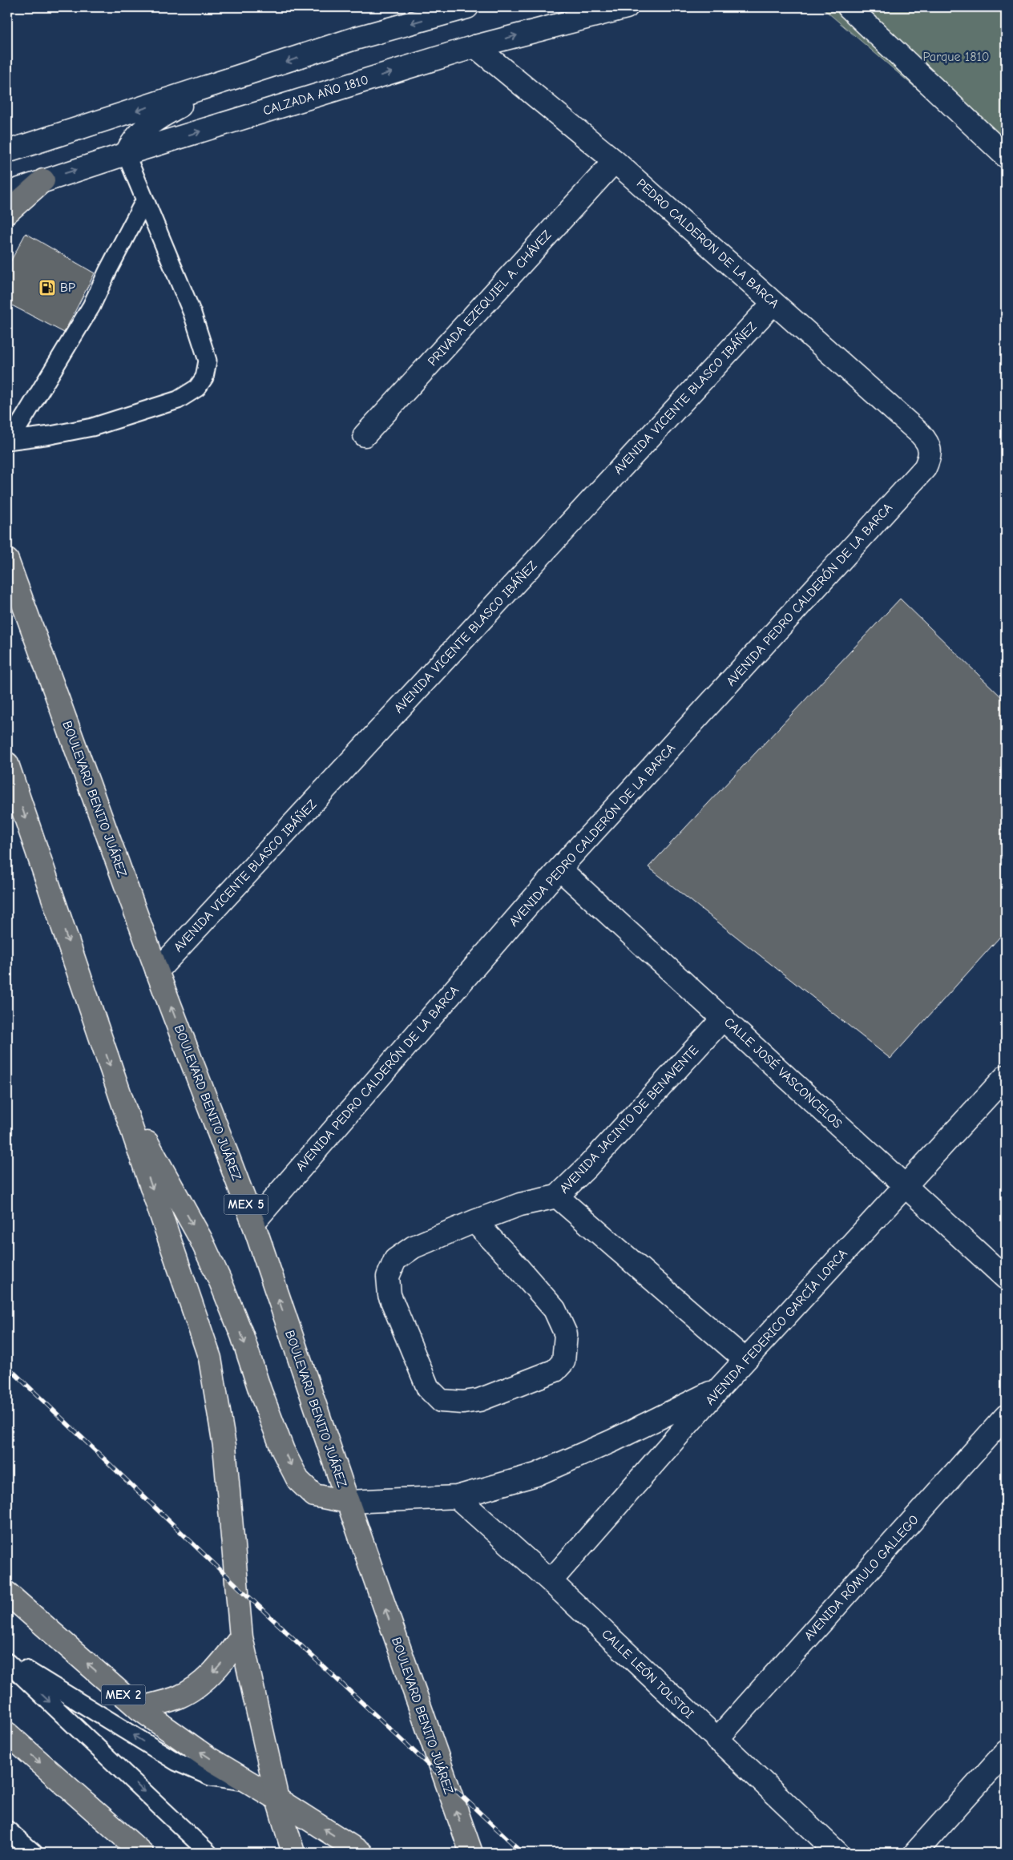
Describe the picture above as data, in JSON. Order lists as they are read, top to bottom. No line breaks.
{"streets":{"main road":["BOULEVARD BENITO JUÁREZ","MEX 5","MEX 2"],"street":["CALZADA AÑO 1810","PEDRO CALDERON DE LA BARCA","PRIVADA EZEQUIEL A. CHÁVEZ","AVENIDA VICENTE BLASCO IBÁÑEZ","AVENIDA PEDRO CALDERÓN DE LA BARCA","CALLE JOSÉ VASCONCELOS","AVENIDA JACINTO DE BENAVENTE","AVENIDA FEDERICO GARCÍA LORCA","AVENIDA RÓMULO GALLEGO","CALLE LEÓN TOLSTOI"]},"crossings":[["CALZADA AÑO 1810","PEDRO CALDERON DE LA BARCA"],["PEDRO CALDERON DE LA BARCA","PRIVADA EZEQUIEL A. CHÁVEZ"],["PEDRO CALDERON DE LA BARCA","AVENIDA VICENTE BLASCO IBÁÑEZ"],["PEDRO CALDERON DE LA BARCA","AVENIDA PEDRO CALDERÓN DE LA BARCA"],["AVENIDA VICENTE BLASCO IBÁÑEZ","BOULEVARD BENITO JUÁREZ"],["AVENIDA PEDRO CALDERÓN DE LA BARCA","BOULEVARD BENITO JUÁREZ"],["AVENIDA PEDRO CALDERÓN DE LA BARCA","CALLE JOSÉ VASCONCELOS"],["CALLE JOSÉ VASCONCELOS","AVENIDA JACINTO DE BENAVENTE"],["CALLE JOSÉ VASCONCELOS","AVENIDA FEDERICO GARCÍA LORCA"],["AVENIDA JACINTO DE BENAVENTE","AVENIDA FEDERICO GARCÍA LORCA"],["AVENIDA FEDERICO GARCÍA LORCA","CALLE LEÓN TOLSTOI"],["AVENIDA RÓMULO GALLEGO","CALLE LEÓN TOLSTOI"]],"parks":["Parque 1810"],"places":{"fuel station":["BP"]}}
